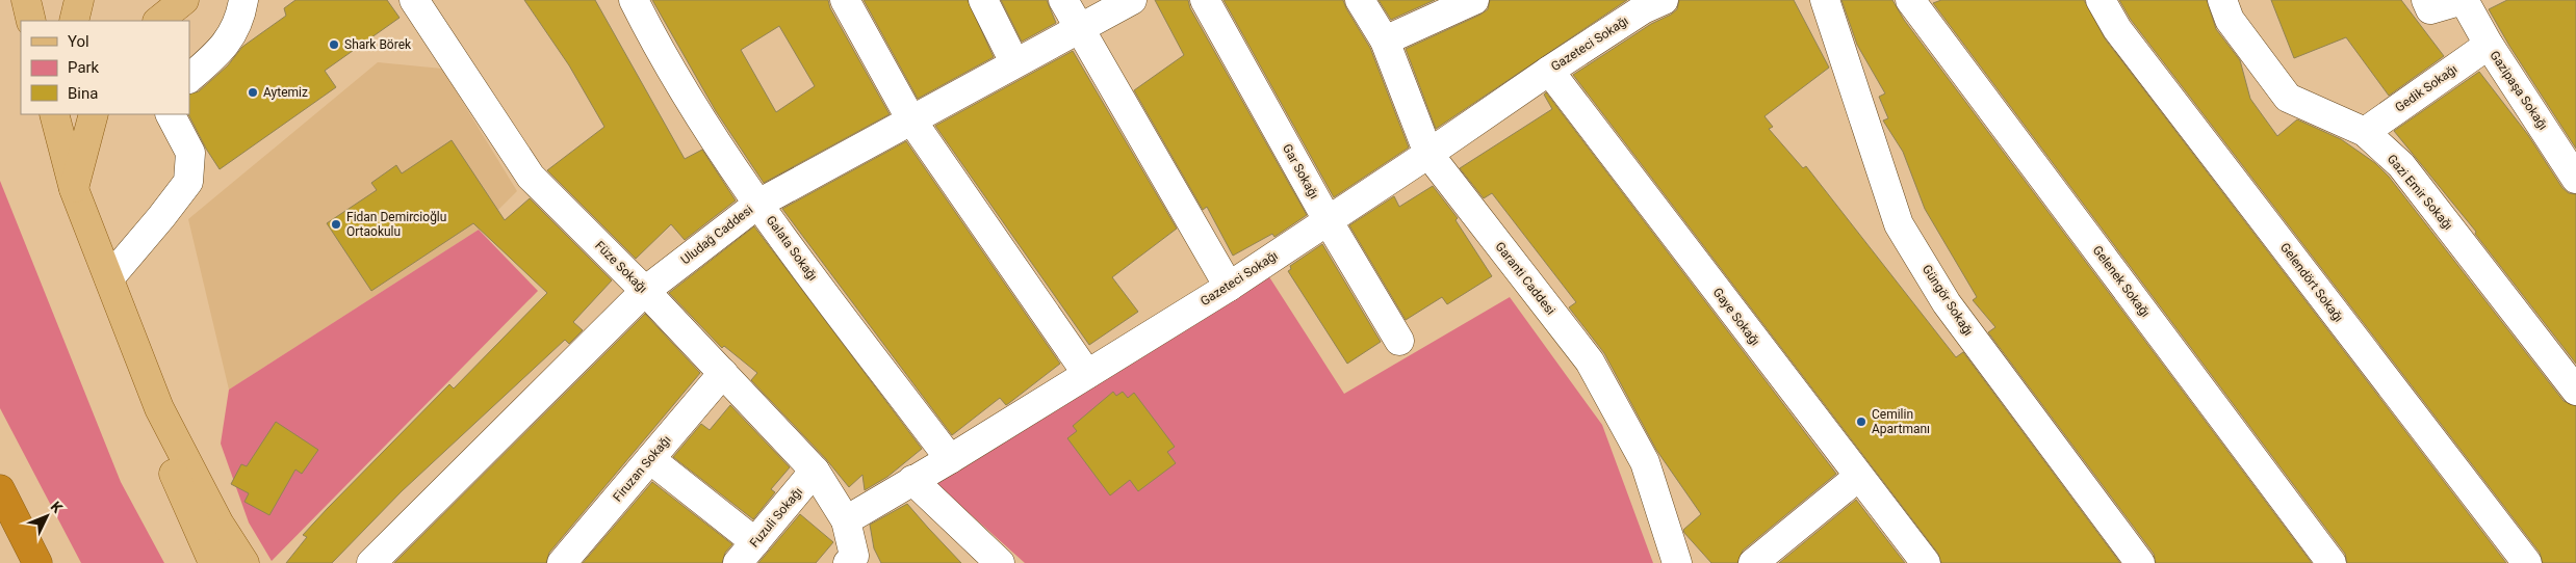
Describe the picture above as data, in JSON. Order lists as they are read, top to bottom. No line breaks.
{"streets":{"street":["Gazeteci Sokağı","Gedik Sokağı","Gazipaşa Sokağı","Gar Sokağı","Gazi Emir Sokağı","Uludağ Caddesi","Galata Sokağı","Füze Sokağı","Garanti Caddesi","Gelenek Sokağı","Gelendört Sokağı","Güngör Sokağı","Gaye Sokağı","Firuzan Sokağı","Fuzuli Sokağı"]},"crossings":[["Gazeteci Sokağı","Gar Sokağı"],["Gazeteci Sokağı","Galata Sokağı"],["Gazeteci Sokağı","Füze Sokağı"],["Gazeteci Sokağı","Garanti Caddesi"],["Gazeteci Sokağı","Gaye Sokağı"],["Gedik Sokağı","Gazipaşa Sokağı"],["Gedik Sokağı","Gazi Emir Sokağı"],["Uludağ Caddesi","Galata Sokağı"],["Uludağ Caddesi","Füze Sokağı"],["Füze Sokağı","Firuzan Sokağı"],["Füze Sokağı","Fuzuli Sokağı"]],"places":["Shark Börek","Aytemiz","Fidan Demircioğlu Ortaokulu","Cemilin Apartmanı"],"legend":["Yol","Park","Bina"],"north":"top right"}
